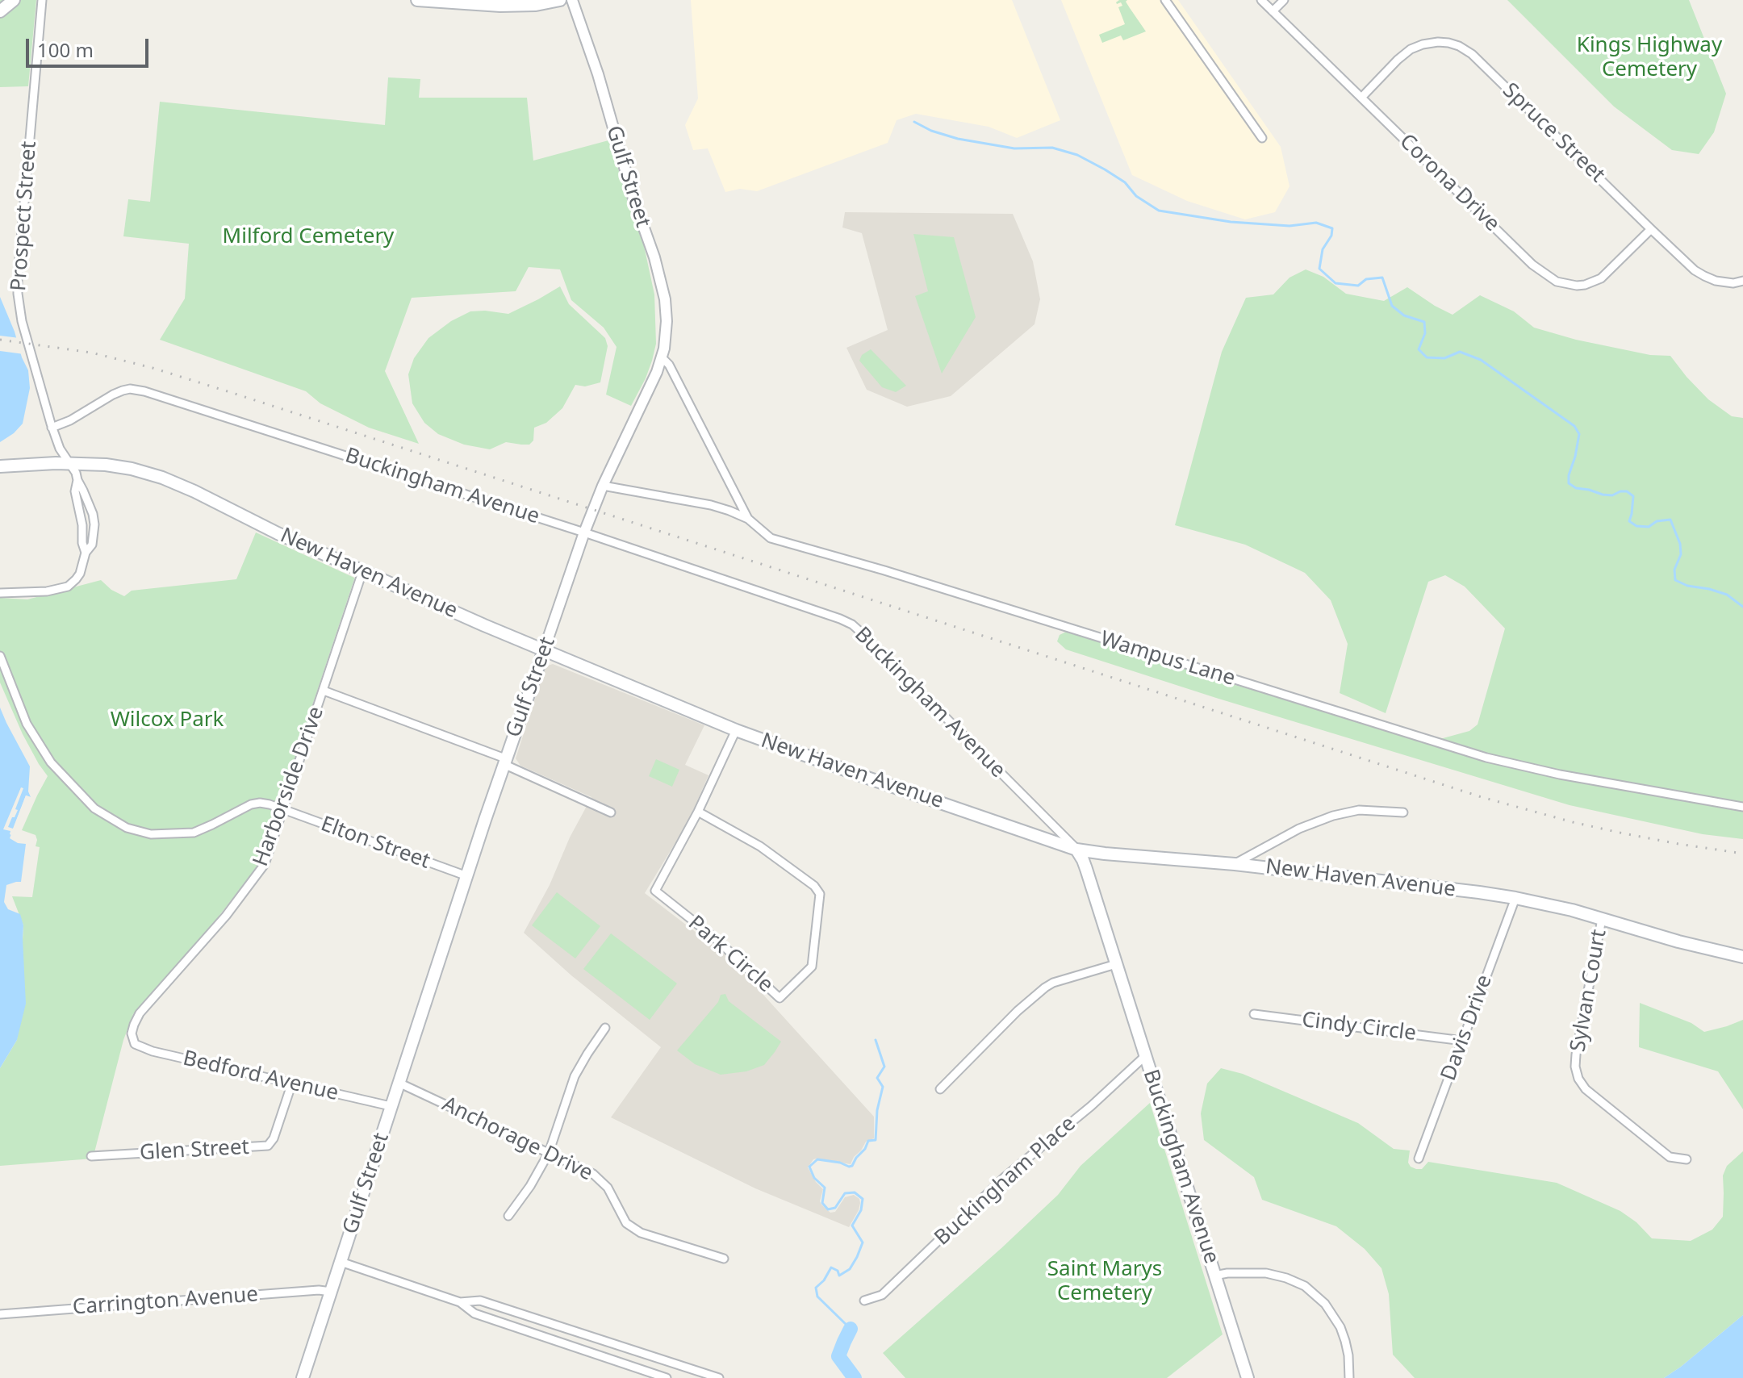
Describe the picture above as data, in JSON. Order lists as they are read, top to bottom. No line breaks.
{"streets":{"main road":["Gulf Street","Buckingham Avenue","New Haven Avenue"],"street":["Spruce Street","Corona Drive","Prospect Street","Wampus Lane","Harborside Drive","Elton Street","Park Circle","Sylvan Court","Cindy Circle","Davis Drive","Bedford Avenue","Anchorage Drive","Glen Street","Buckingham Place","Carrington Avenue"]},"crossings":[["Spruce Street","Corona Drive"],["Gulf Street","Buckingham Avenue"],["Gulf Street","New Haven Avenue"],["Gulf Street","Wampus Lane"],["Gulf Street","Elton Street"],["Gulf Street","Bedford Avenue"],["Gulf Street","Anchorage Drive"],["Gulf Street","Carrington Avenue"],["Prospect Street","Buckingham Avenue"],["Prospect Street","New Haven Avenue"],["Buckingham Avenue","New Haven Avenue"],["Buckingham Avenue","Buckingham Place"],["New Haven Avenue","Harborside Drive"],["New Haven Avenue","Sylvan Court"],["New Haven Avenue","Davis Drive"],["Harborside Drive","Elton Street"],["Harborside Drive","Bedford Avenue"],["Cindy Circle","Davis Drive"],["Bedford Avenue","Glen Street"]],"parks":["Kings Highway Cemetery","Milford Cemetery","Wilcox Park","Saint Marys Cemetery"],"scale_bar":"100 m"}
